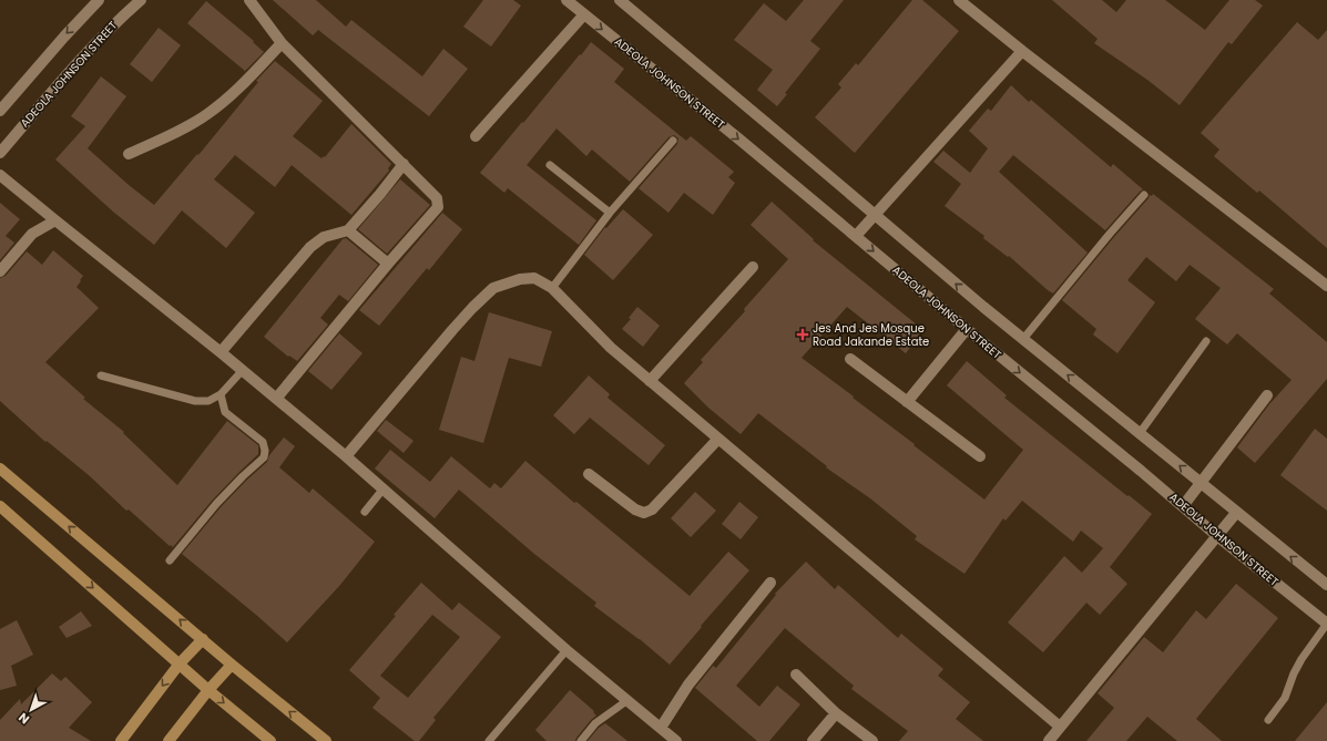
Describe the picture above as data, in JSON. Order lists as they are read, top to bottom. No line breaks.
{"streets":{"street":["ADEOLA JOHNSON STREET"]},"places":{"health":["Jes And Jes Mosque Road Jakande Estate"]},"north":"bottom left"}
